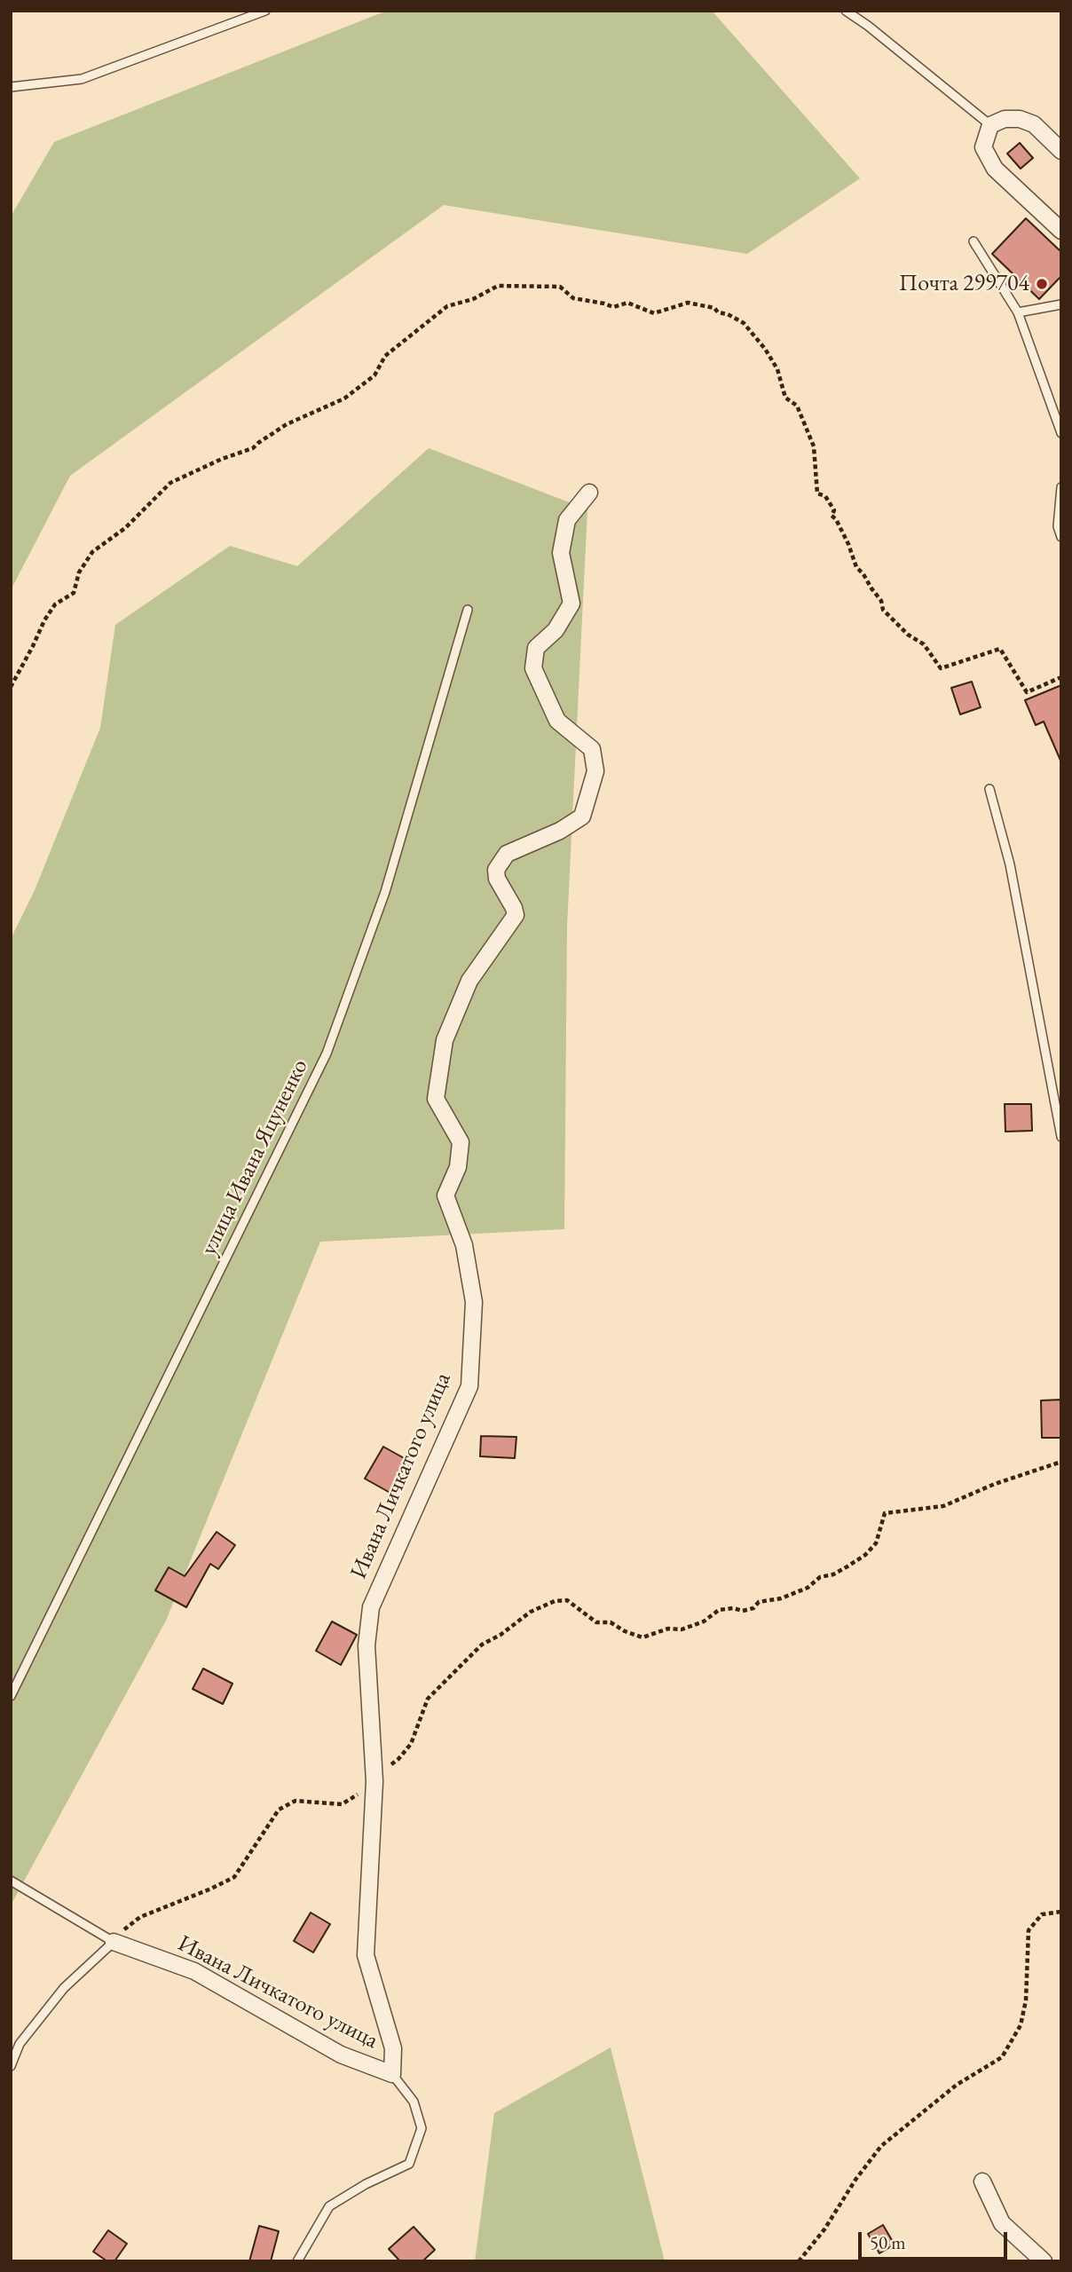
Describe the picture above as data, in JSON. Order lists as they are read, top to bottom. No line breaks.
{"streets":{"street":["Ивана Личкатого улица"],"lane":["улица Ивана Яцуненко"]},"places":["Почта 299704"],"scale_bar":"50 m"}
